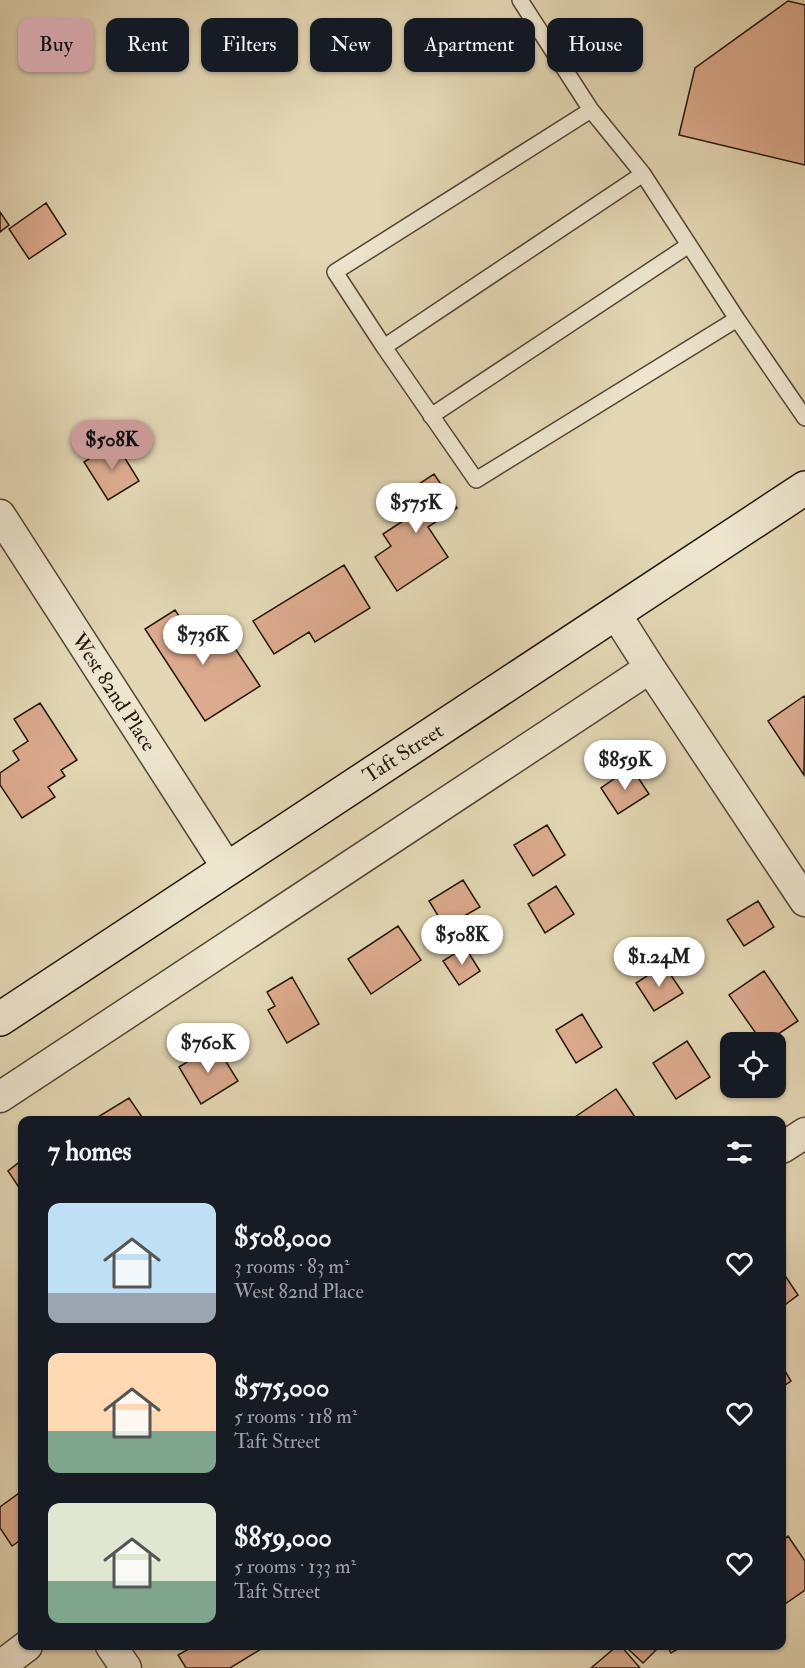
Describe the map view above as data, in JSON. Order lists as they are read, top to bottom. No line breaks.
{"streets":{"main road":["Taft Street"],"street":["West 82nd Place"]},"crossings":[["West 82nd Place","Taft Street"]],"page":{"chip":["Buy","Rent","Filters","New","Apartment","House"],"price":["$508K","$575K","$736K","$859K","$508K","$1.24M","$760K"],"heading":"7 homes","list":[{"name":"$508,000","note":"3 rooms · 83 m² · West 82nd Place"},{"name":"$575,000","note":"5 rooms · 118 m² · Taft Street"},{"name":"$859,000","note":"5 rooms · 133 m² · Taft Street"}]}}
